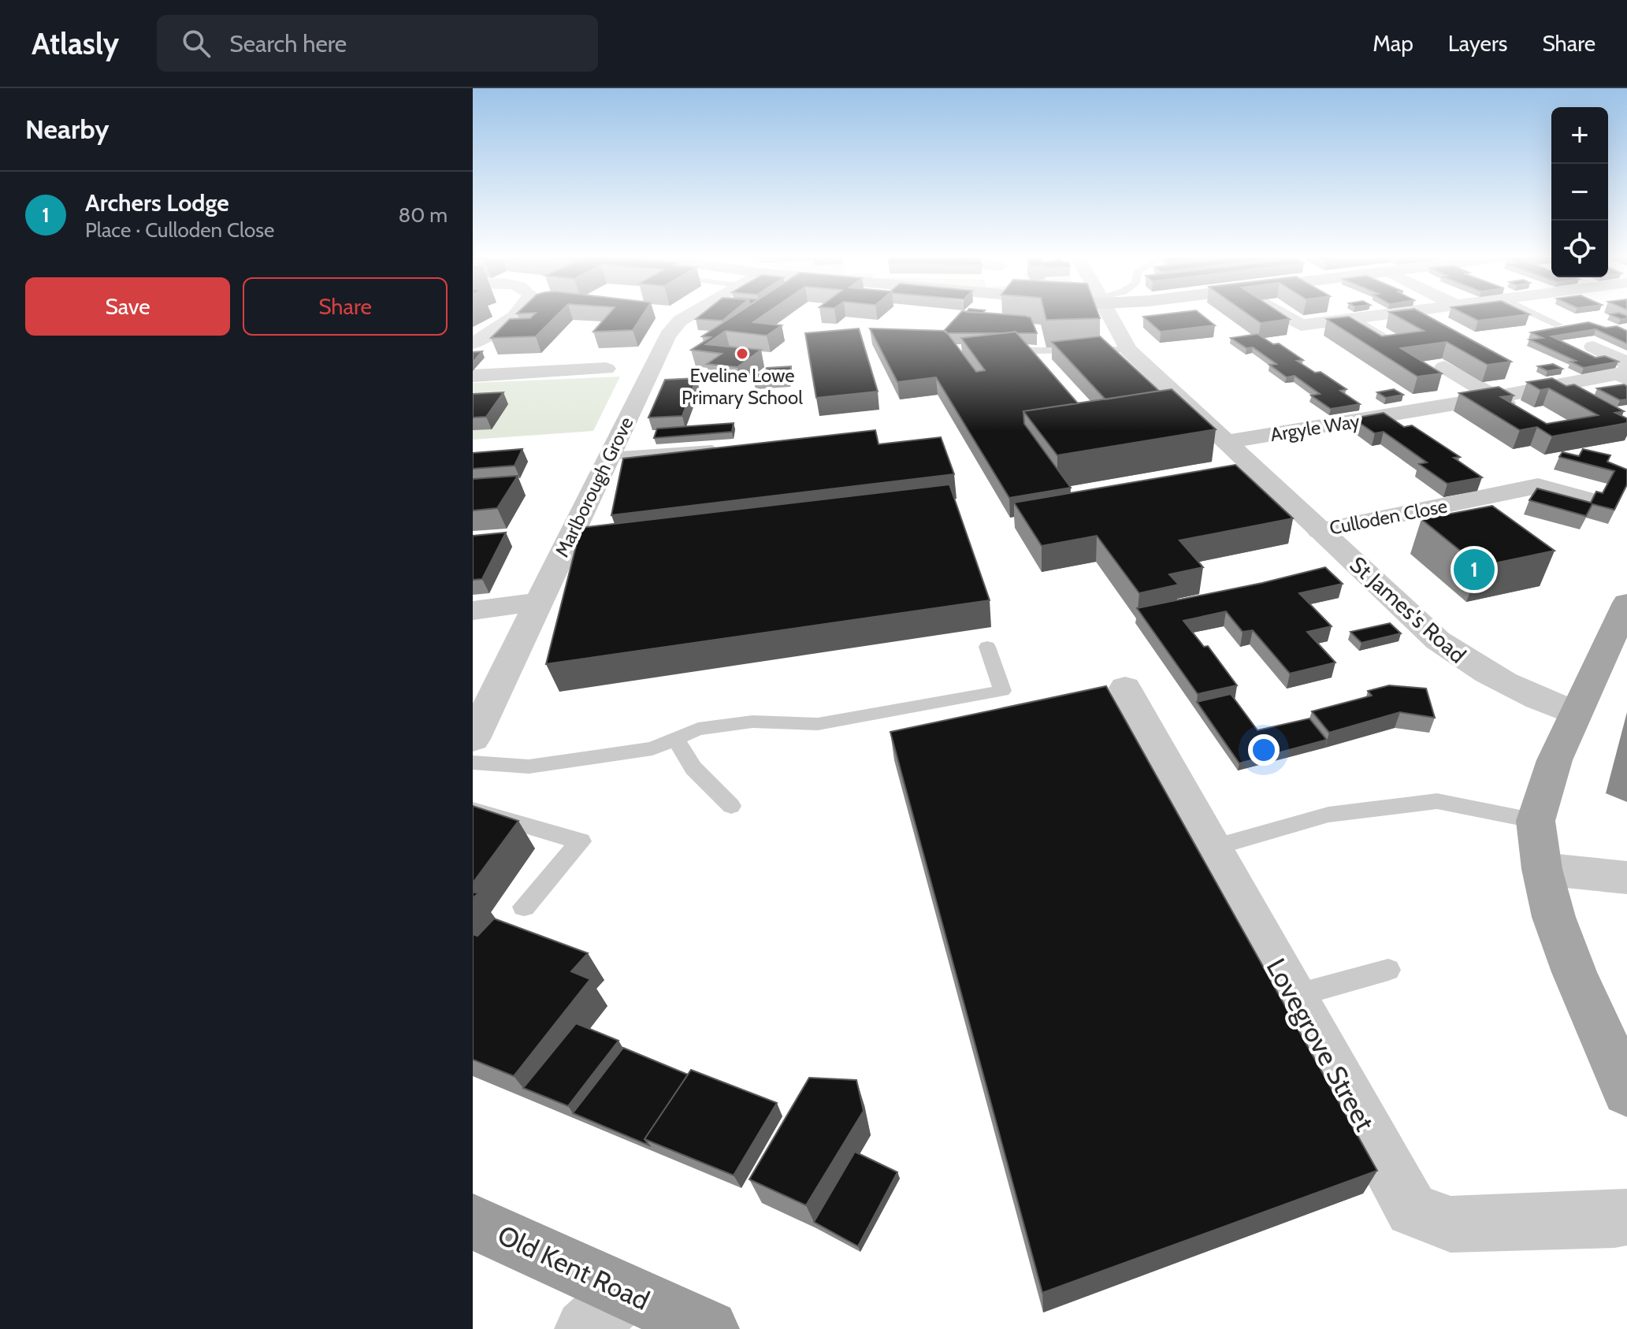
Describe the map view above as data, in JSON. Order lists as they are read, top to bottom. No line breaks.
{"streets":{"highway":["Old Kent Road"],"street":["Argyle Way","Marlborough Grove","Culloden Close","St James's Road","Lovegrove Street"]},"crossings":[["Argyle Way","St James's Road"],["Culloden Close","St James's Road"]],"places":["Eveline Lowe Primary School"],"page":{"header":"Atlasly","search":"Search here","nav":["Map","Layers","Share"],"heading":"Nearby","map_buttons":["+","−"],"list":[{"mark":"1","name":"Archers Lodge","note":"Place · Culloden Close","value":"80 m"}],"buttons":["Save","Share"],"pins":"1"}}
